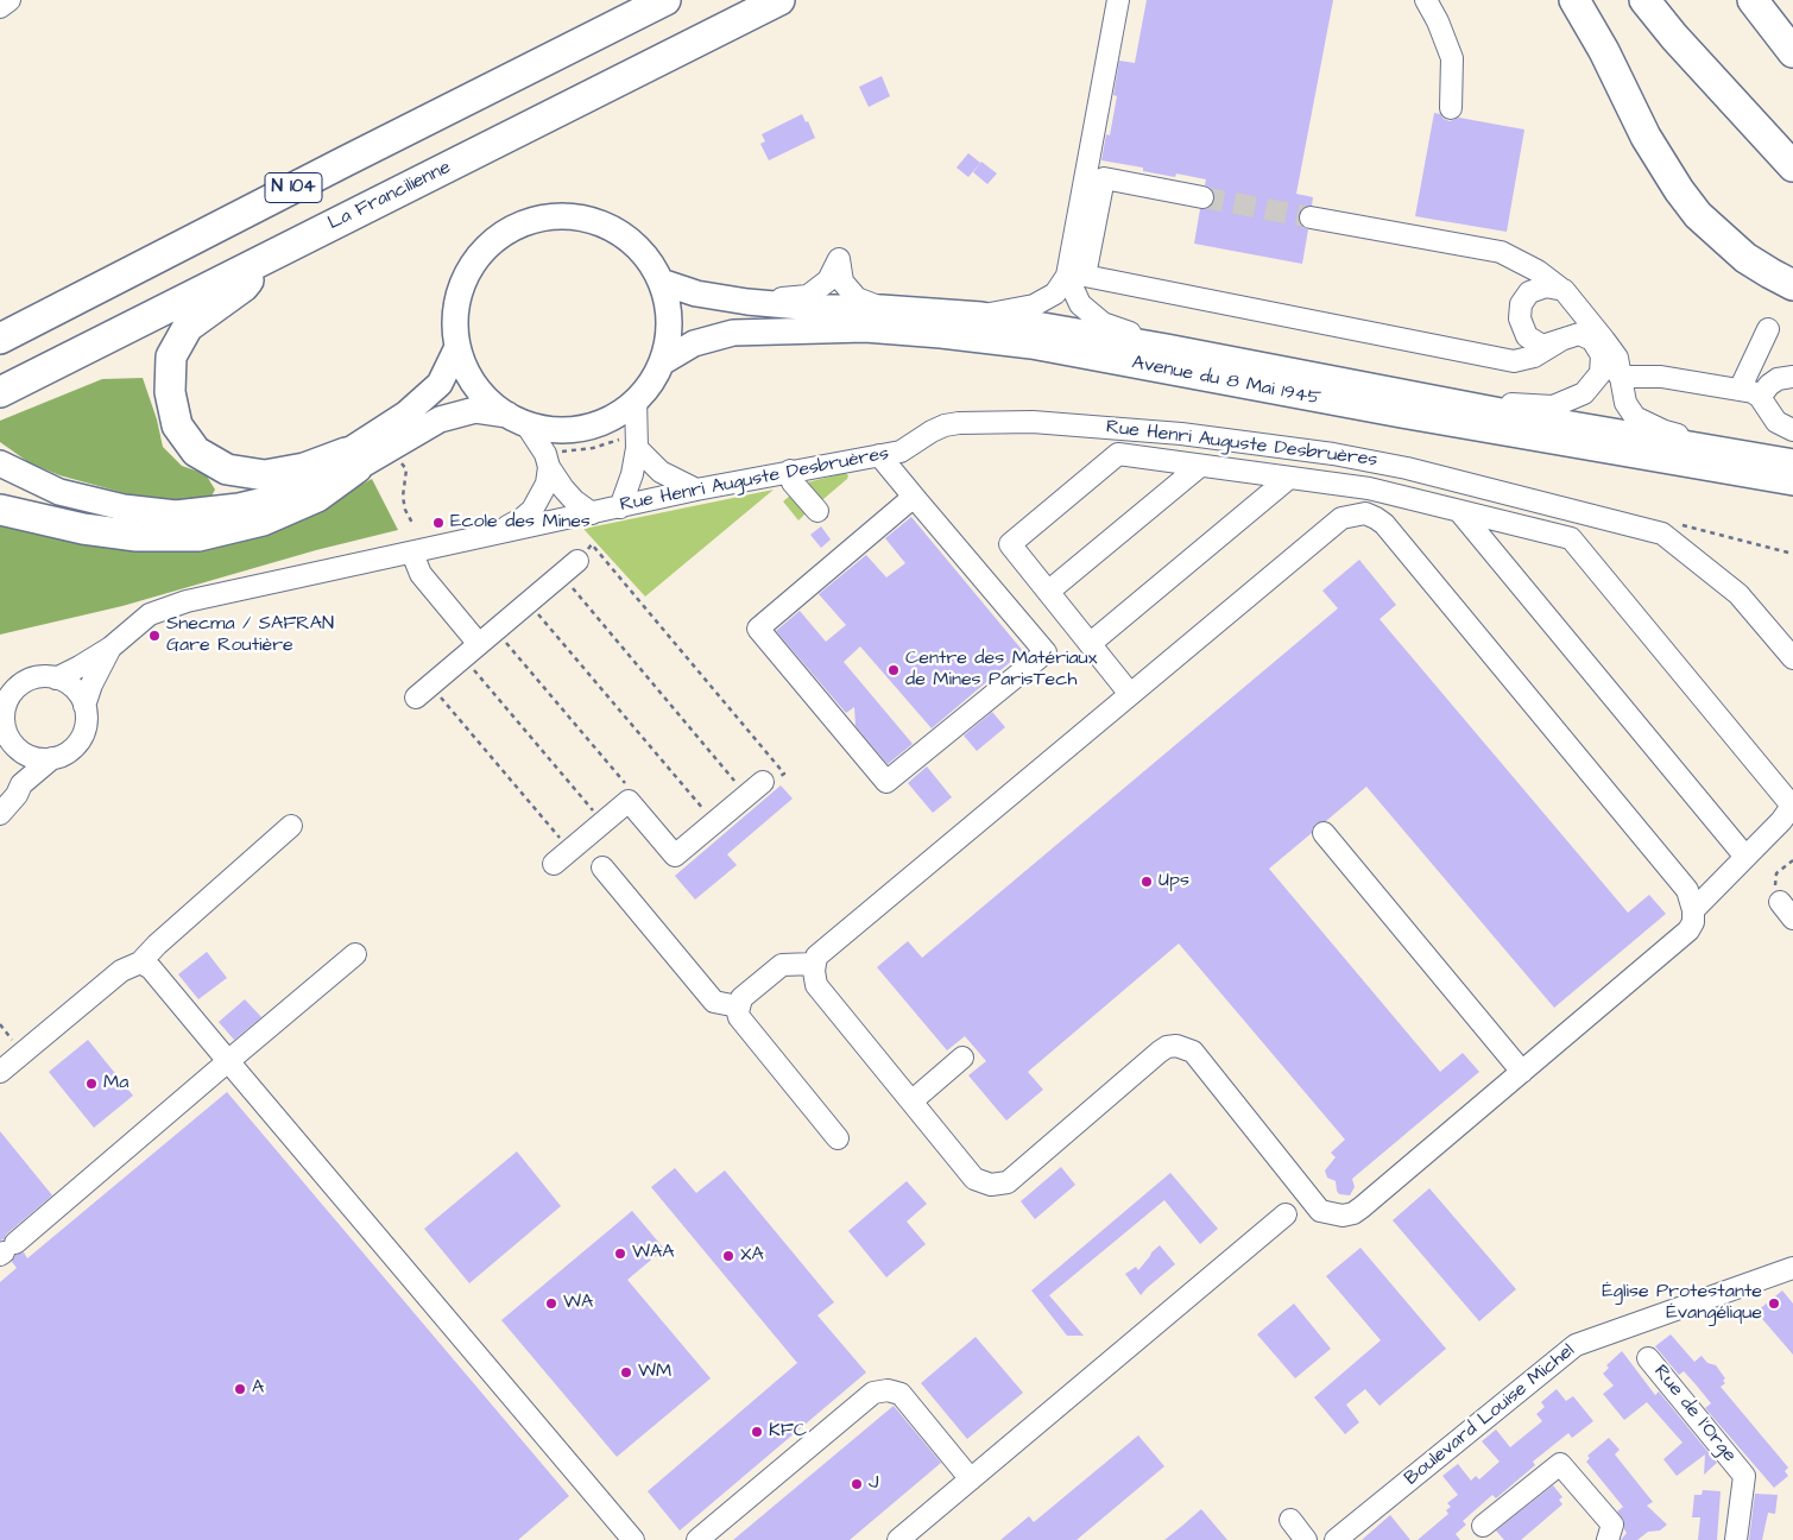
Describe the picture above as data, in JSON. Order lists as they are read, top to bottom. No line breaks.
{"streets":{"highway":["N 104","La Francilienne"],"main road":["Avenue du 8 Mai 1945"],"street":["Rue Henri Auguste Desbruères","Rue de l'Orge","Boulevard Louise Michel"]},"places":["Ecole des Mines","Snecma / SAFRAN Gare Routière","Centre des Matériaux de Mines ParisTech","Ups","Ma","WAA","XA","WA","Église Protestante Évangélique","WM","A","KFC","J"]}
